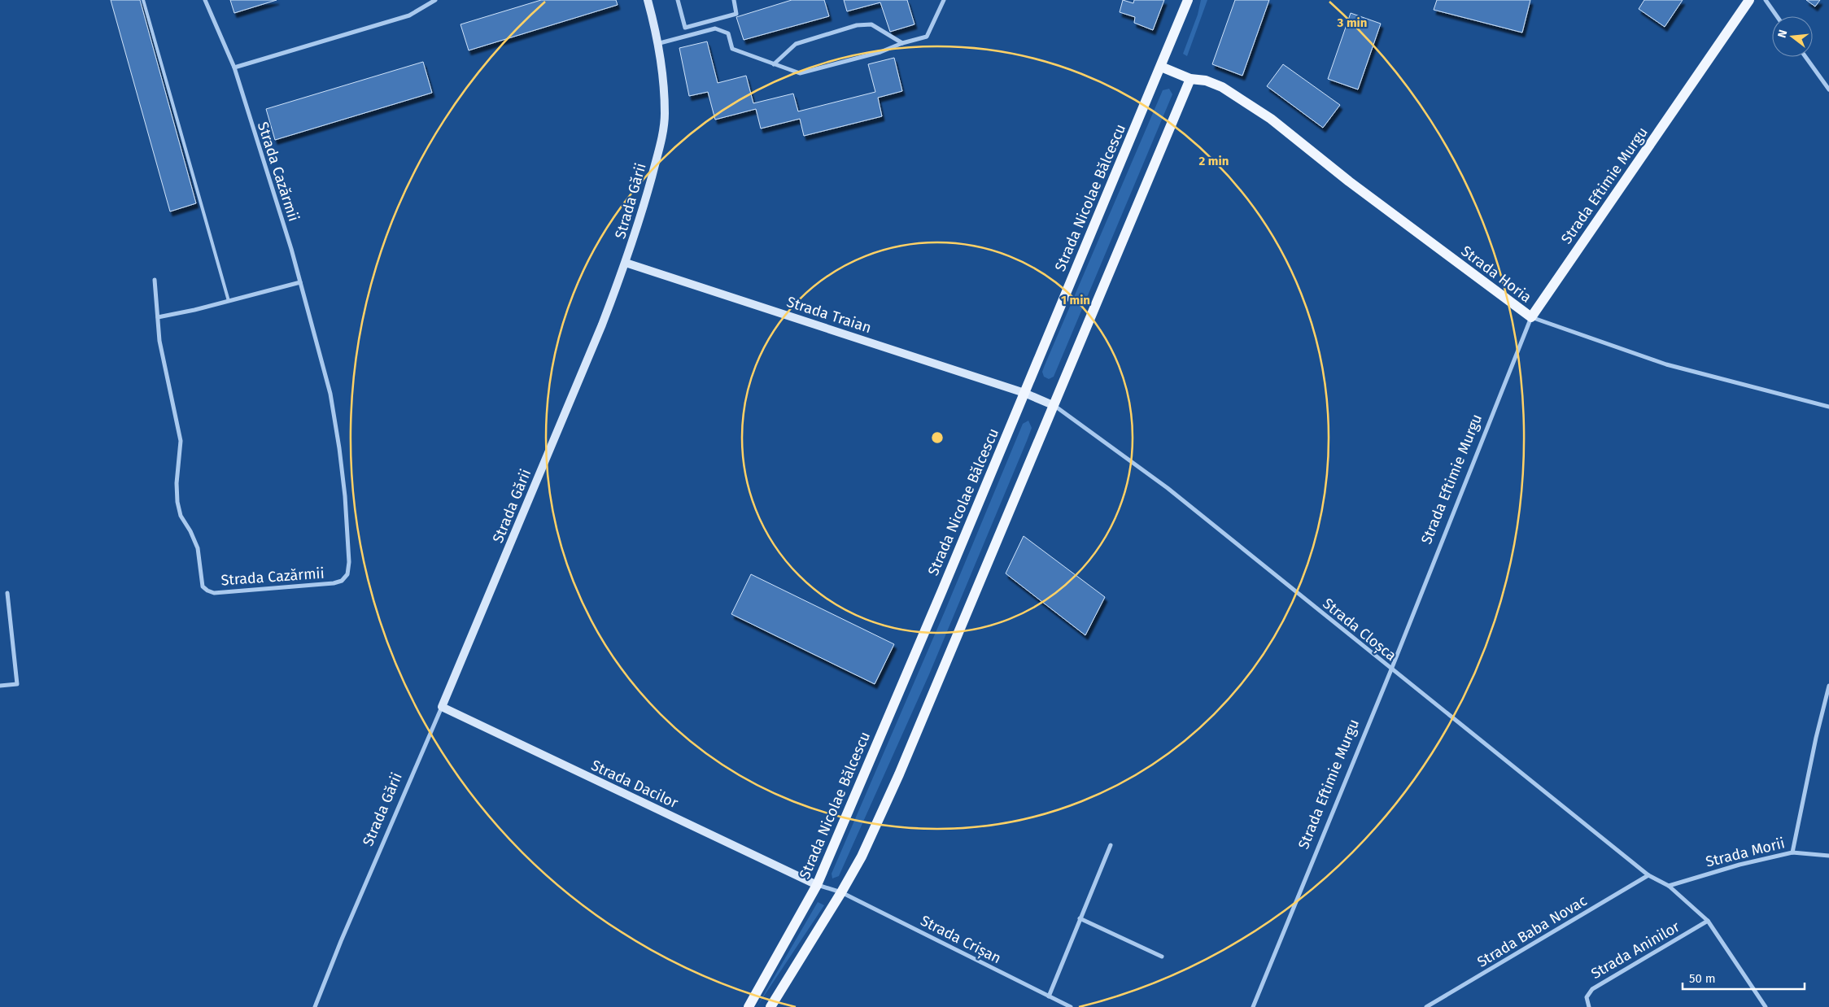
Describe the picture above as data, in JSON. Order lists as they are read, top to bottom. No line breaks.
{"streets":{"main road":["Strada Eftimie Murgu","Strada Nicolae Bălcescu","Strada Horia"],"street":["Strada Cazărmii","Strada Gării","Strada Traian","Strada Cloșca","Strada Dacilor","Strada Morii","Strada Baba Novac","Strada Crișan","Strada Aninilor"]},"crossings":[["Strada Eftimie Murgu","Strada Horia"],["Strada Eftimie Murgu","Strada Cloșca"],["Strada Nicolae Bălcescu","Strada Horia"],["Strada Nicolae Bălcescu","Strada Traian"],["Strada Nicolae Bălcescu","Strada Dacilor"],["Strada Nicolae Bălcescu","Strada Crișan"],["Strada Gării","Strada Traian"],["Strada Gării","Strada Dacilor"],["Strada Traian","Strada Cloșca"],["Strada Cloșca","Strada Baba Novac"],["Strada Dacilor","Strada Crișan"]],"scale_bar":"50 m","north":"left","rings":["3 min","2 min","1 min"]}
